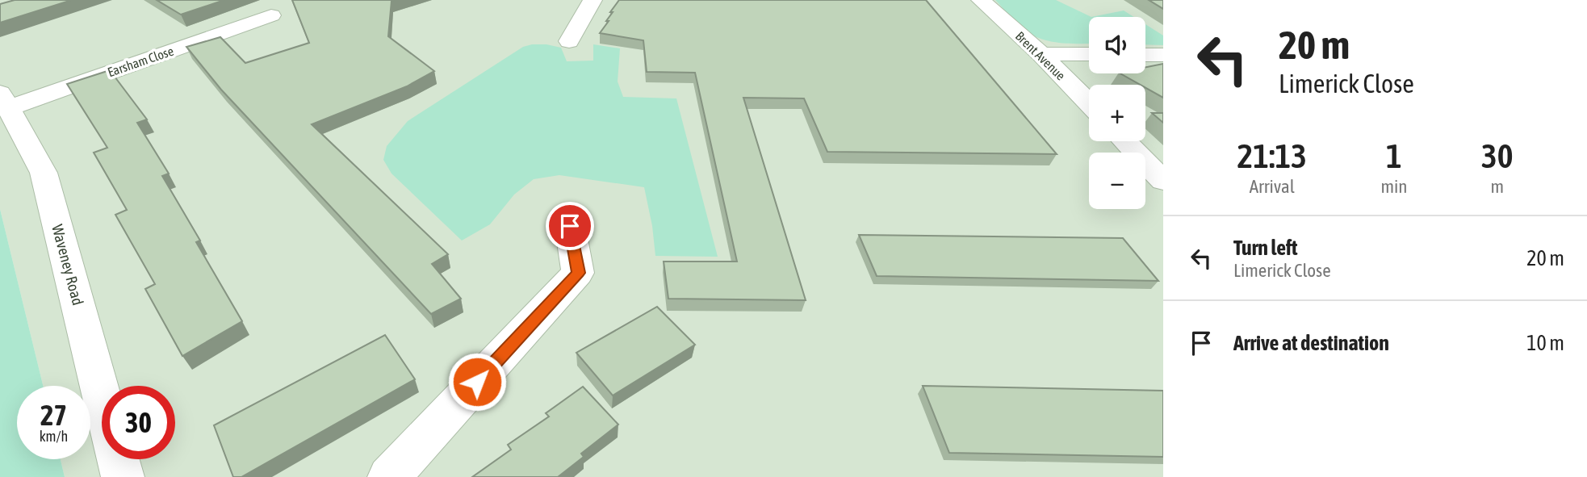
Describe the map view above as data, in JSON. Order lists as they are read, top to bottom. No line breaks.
{"streets":{"street":["Brent Avenue","Earsham Close","Waveney Road"]},"crossings":[["Earsham Close","Waveney Road"]],"page":{"turn":["20 m","Limerick Close"],"map_buttons":["+","−"],"eta":["21:13","Arrival","1","min","30","m"],"list":[{"name":"Turn left","note":"Limerick Close","value":"20 m"},{"name":"Arrive at destination","value":"10 m"}],"speed":"27 km/h","limit":"30"}}
